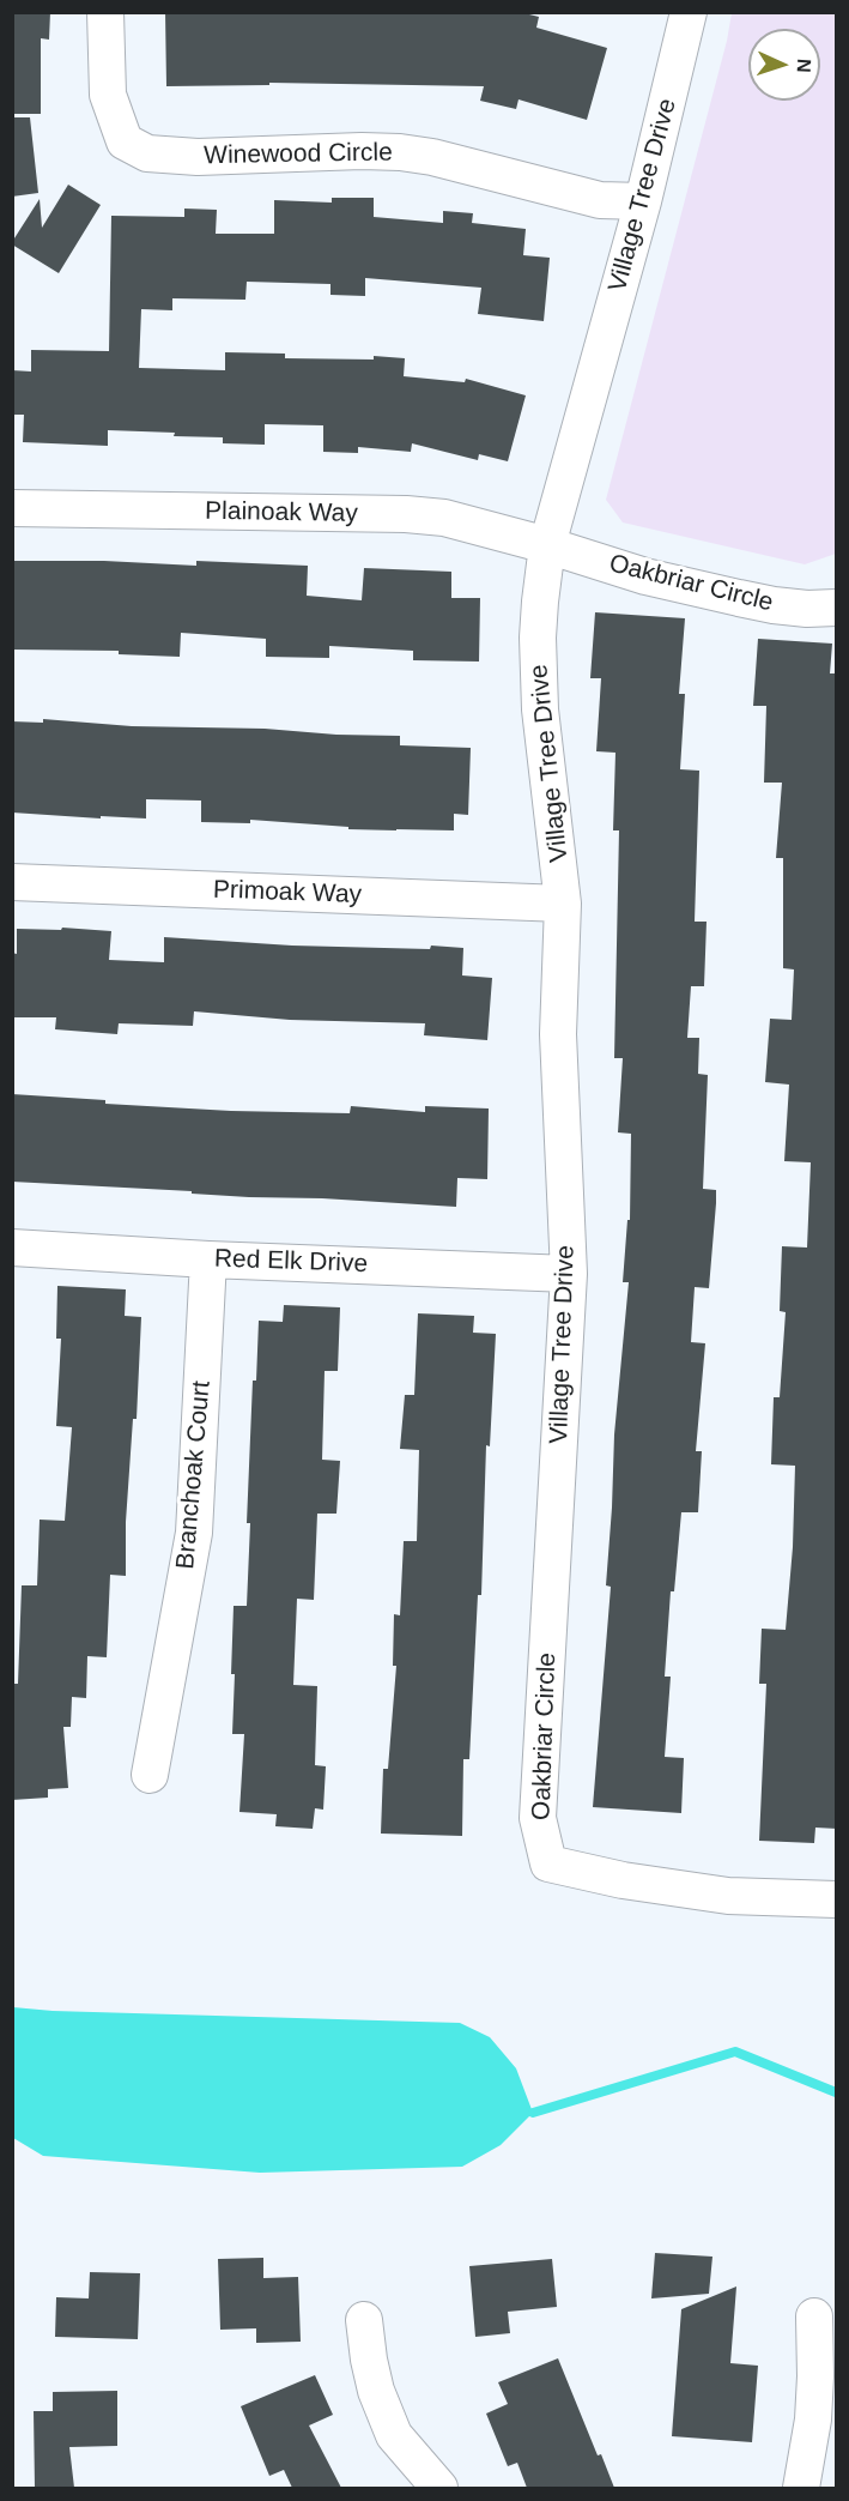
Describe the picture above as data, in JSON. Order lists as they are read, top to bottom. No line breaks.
{"streets":{"street":["Winewood Circle","Village Tree Drive","Plainoak Way","Oakbriar Circle","Primoak Way","Red Elk Drive","Branchoak Court"]},"crossings":[["Winewood Circle","Village Tree Drive"],["Village Tree Drive","Plainoak Way"],["Village Tree Drive","Oakbriar Circle"],["Village Tree Drive","Primoak Way"],["Village Tree Drive","Red Elk Drive"],["Plainoak Way","Oakbriar Circle"],["Red Elk Drive","Branchoak Court"]],"north":"right"}
